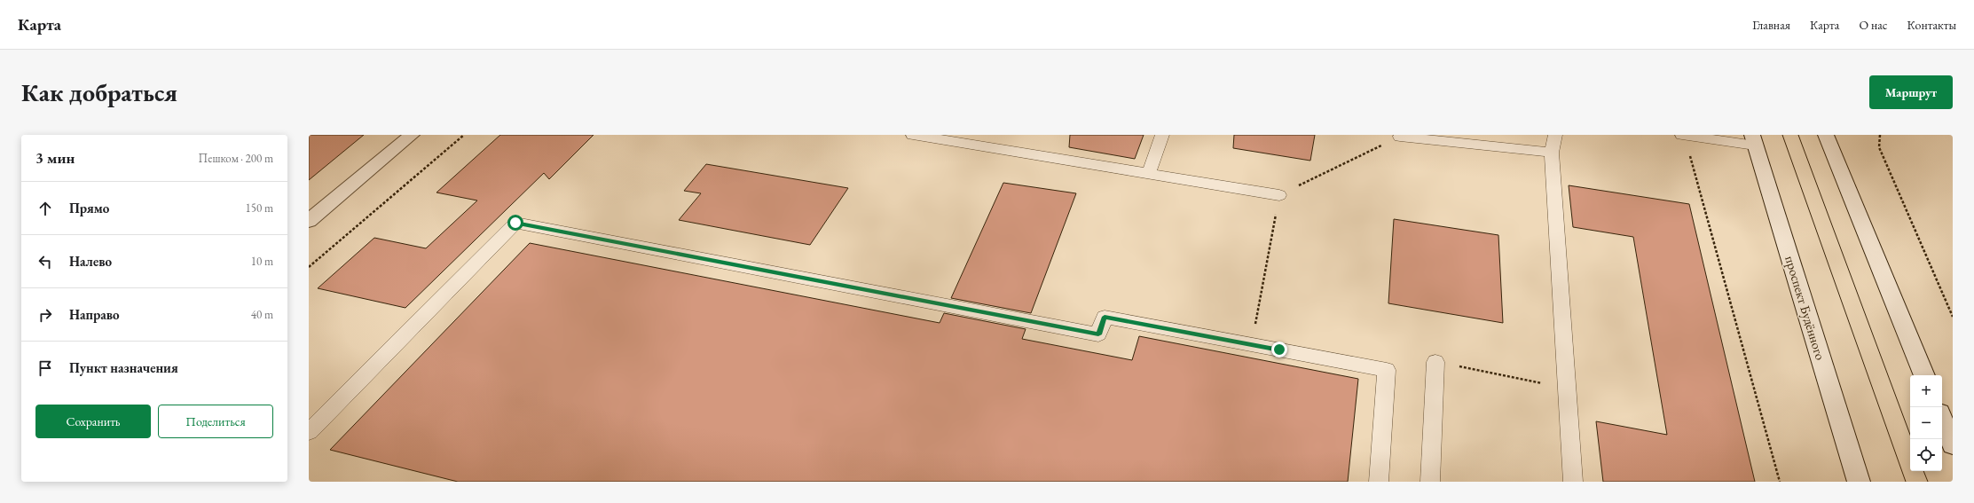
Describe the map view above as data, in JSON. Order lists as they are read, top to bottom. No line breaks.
{"streets":{"main road":["проспект Будённого"]},"page":{"header":"Карта","nav":["Главная","Карта","О нас","Контакты"],"buttons":["Маршрут",["Сохранить","Поделиться"]],"title":"Как добраться","heading":["3 мин","Пешком · 200 m"],"list":[["Прямо","150 m"],["Налево","10 m"],["Направо","40 m"],"Пункт назначения"],"map_buttons":["+","−"]}}
